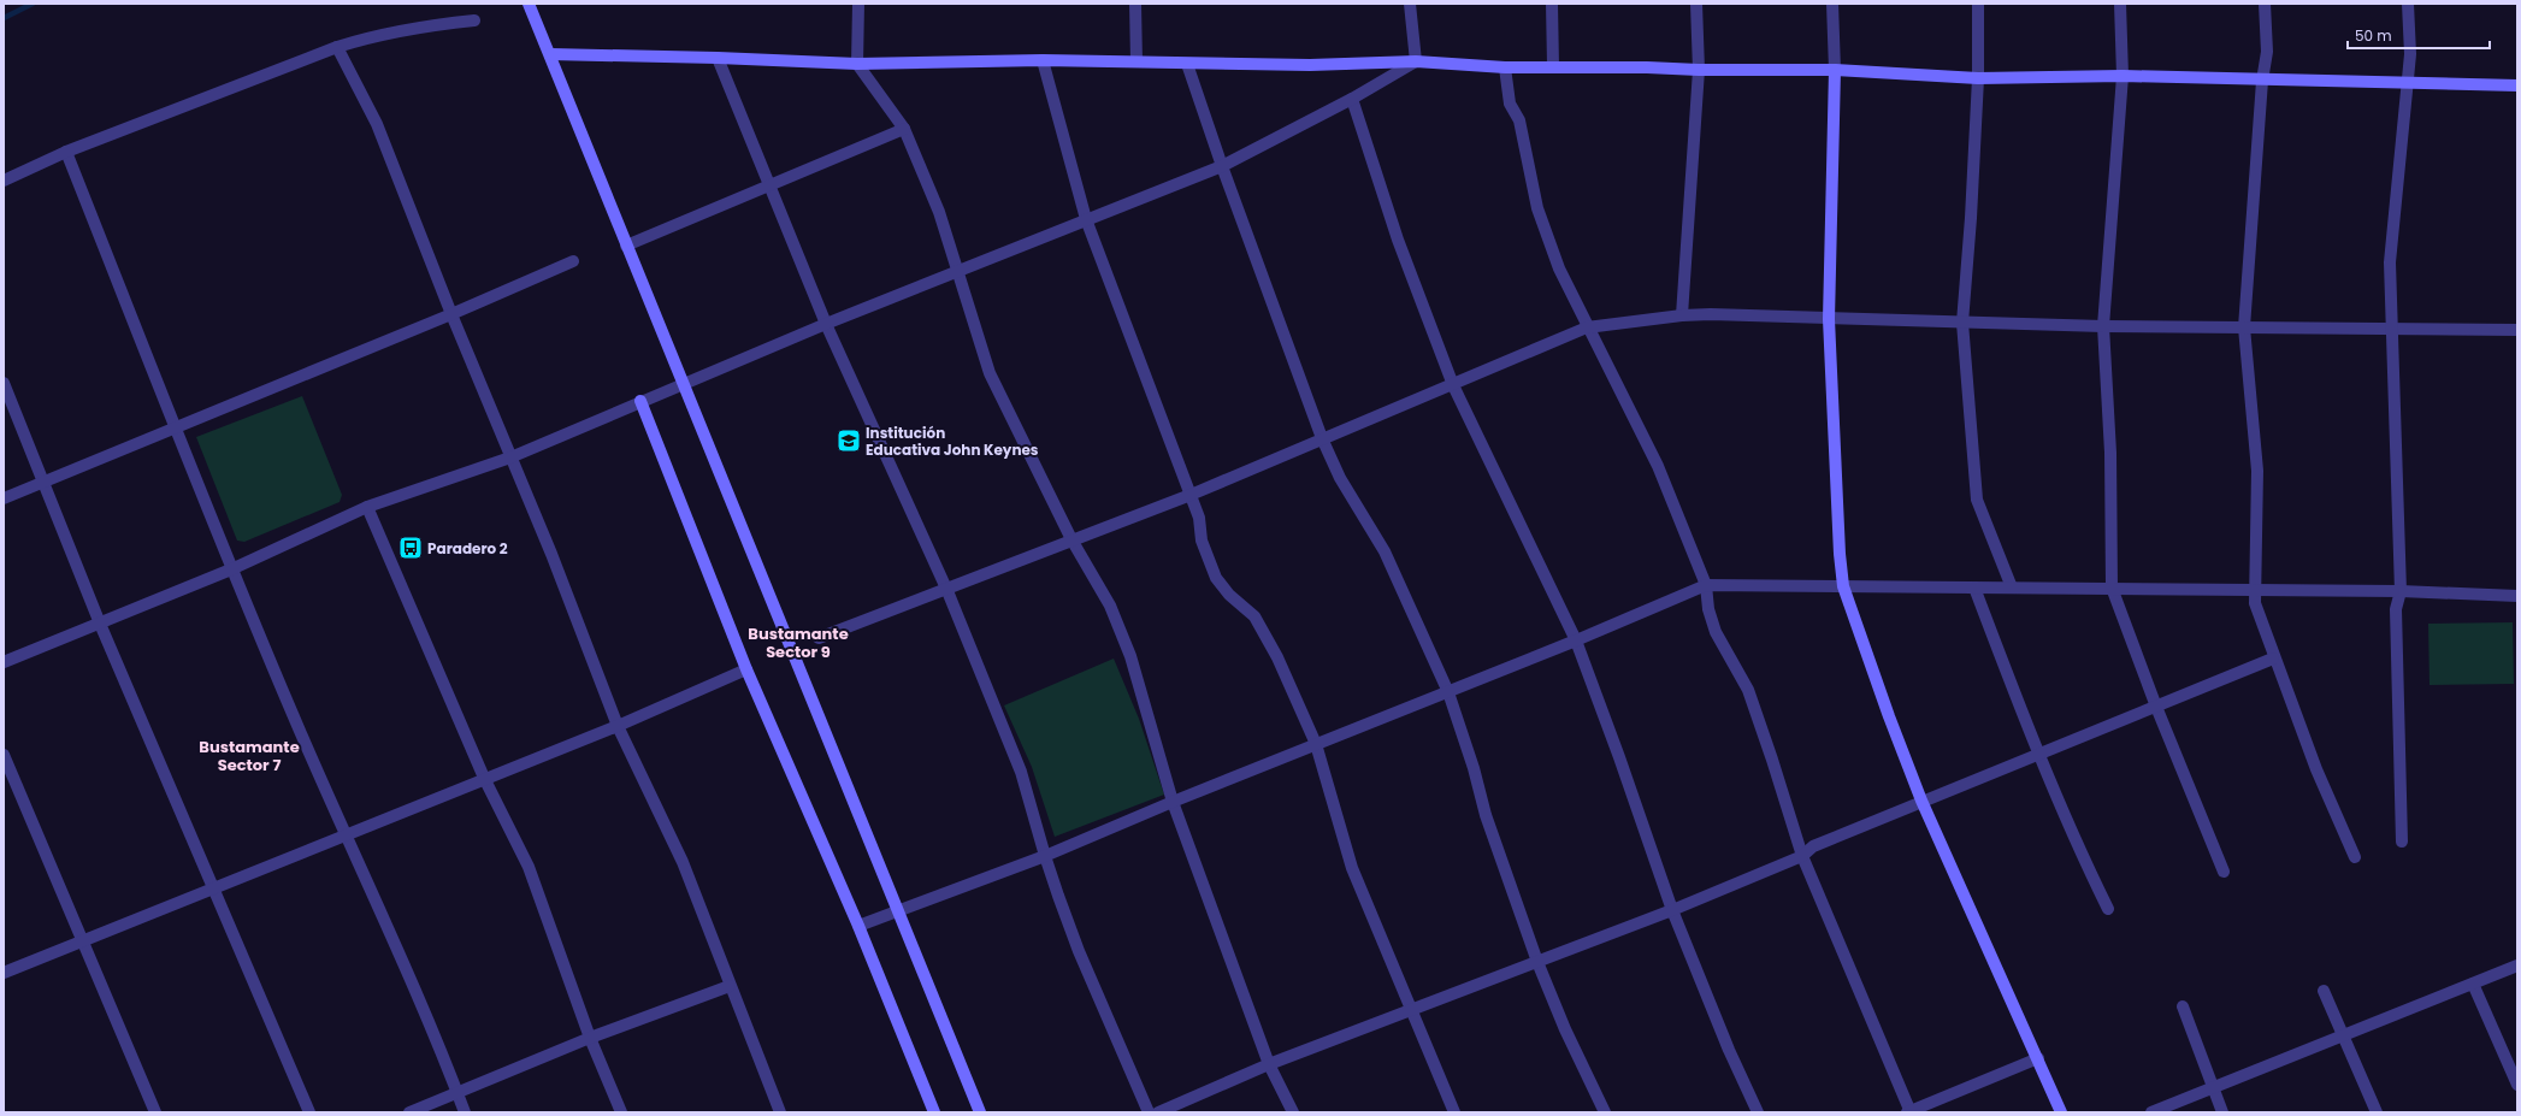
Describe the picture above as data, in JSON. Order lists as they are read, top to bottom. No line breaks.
{"districts":["Bustamante Sector 9","Bustamante Sector 7"],"places":{"school or university":["Institución Educativa John Keynes"],"bus stop":["Paradero 2"]},"scale_bar":"50 m"}
